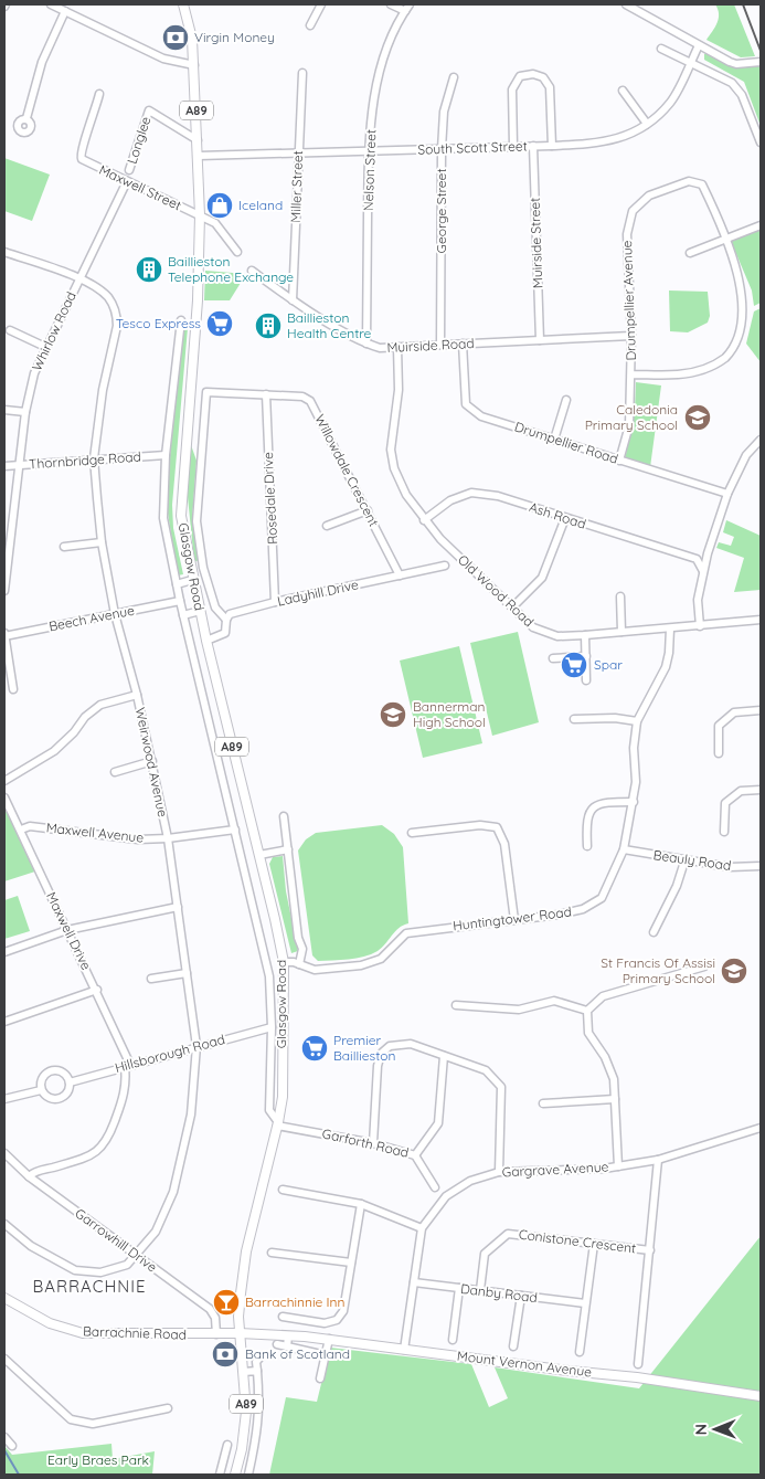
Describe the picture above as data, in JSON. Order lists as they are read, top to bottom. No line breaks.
{"streets":{"main road":["A89","Glasgow Road","Barrachnie Road","Mount Vernon Avenue"],"street":["Longlee","South Scott Street","Nelson Street","Miller Street","Maxwell Street","George Street","Muirside Street","Drumpellier Avenue","Whirlow Road","Muirside Road","Drumpellier Road","Thornbridge Road","Willowdale Crescent","Rosedale Drive","Ash Road","Old Wood Road","Ladyhill Drive","Beech Avenue","Weirwood Avenue","Maxwell Avenue","Beauly Road","Huntingtower Road","Maxwell Drive","Hillsborough Road","Garforth Road","Gargrave Avenue","Garrowhill Drive","Conistone Crescent","Danby Road"]},"crossings":[["A89","Glasgow Road"],["A89","Barrachnie Road"],["A89","Mount Vernon Avenue"],["Longlee","Glasgow Road"],["South Scott Street","Nelson Street"],["South Scott Street","Miller Street"],["South Scott Street","George Street"],["South Scott Street","Muirside Street"],["South Scott Street","Glasgow Road"],["Nelson Street","Muirside Road"],["Miller Street","Muirside Road"],["Maxwell Street","Whirlow Road"],["Maxwell Street","Glasgow Road"],["George Street","Muirside Road"],["Muirside Street","Muirside Road"],["Drumpellier Avenue","Muirside Road"],["Drumpellier Avenue","Drumpellier Road"],["Whirlow Road","Thornbridge Road"],["Whirlow Road","Weirwood Avenue"],["Muirside Road","Drumpellier Road"],["Muirside Road","Old Wood Road"],["Thornbridge Road","Glasgow Road"],["Thornbridge Road","Weirwood Avenue"],["Willowdale Crescent","Rosedale Drive"],["Willowdale Crescent","Ladyhill Drive"],["Rosedale Drive","Ladyhill Drive"],["Ash Road","Old Wood Road"],["Glasgow Road","Ladyhill Drive"],["Glasgow Road","Beech Avenue"],["Glasgow Road","Maxwell Avenue"],["Glasgow Road","Huntingtower Road"],["Glasgow Road","Hillsborough Road"],["Glasgow Road","Garforth Road"],["Glasgow Road","Barrachnie Road"],["Glasgow Road","Mount Vernon Avenue"],["Old Wood Road","Huntingtower Road"],["Beech Avenue","Weirwood Avenue"],["Weirwood Avenue","Maxwell Avenue"],["Weirwood Avenue","Hillsborough Road"],["Weirwood Avenue","Garrowhill Drive"],["Maxwell Avenue","Maxwell Drive"],["Beauly Road","Huntingtower Road"],["Maxwell Drive","Hillsborough Road"],["Gargrave Avenue","Danby Road"],["Gargrave Avenue","Mount Vernon Avenue"],["Garrowhill Drive","Barrachnie Road"],["Conistone Crescent","Danby Road"],["Barrachnie Road","Mount Vernon Avenue"]],"districts":["BARRACHNIE"],"parks":["Early Braes Park"],"places":{"bank":["Virgin Money","Bank of Scotland"],"shop":["Iceland"],"building":["Baillieston Telephone Exchange","Baillieston Health Centre"],"supermarket":["Tesco Express","Spar","Premier Baillieston"],"school or university":["Caledonia Primary School","Bannerman High School","St Francis Of Assisi Primary School"],"bar":["Barrachinnie Inn"]},"north":"left"}
